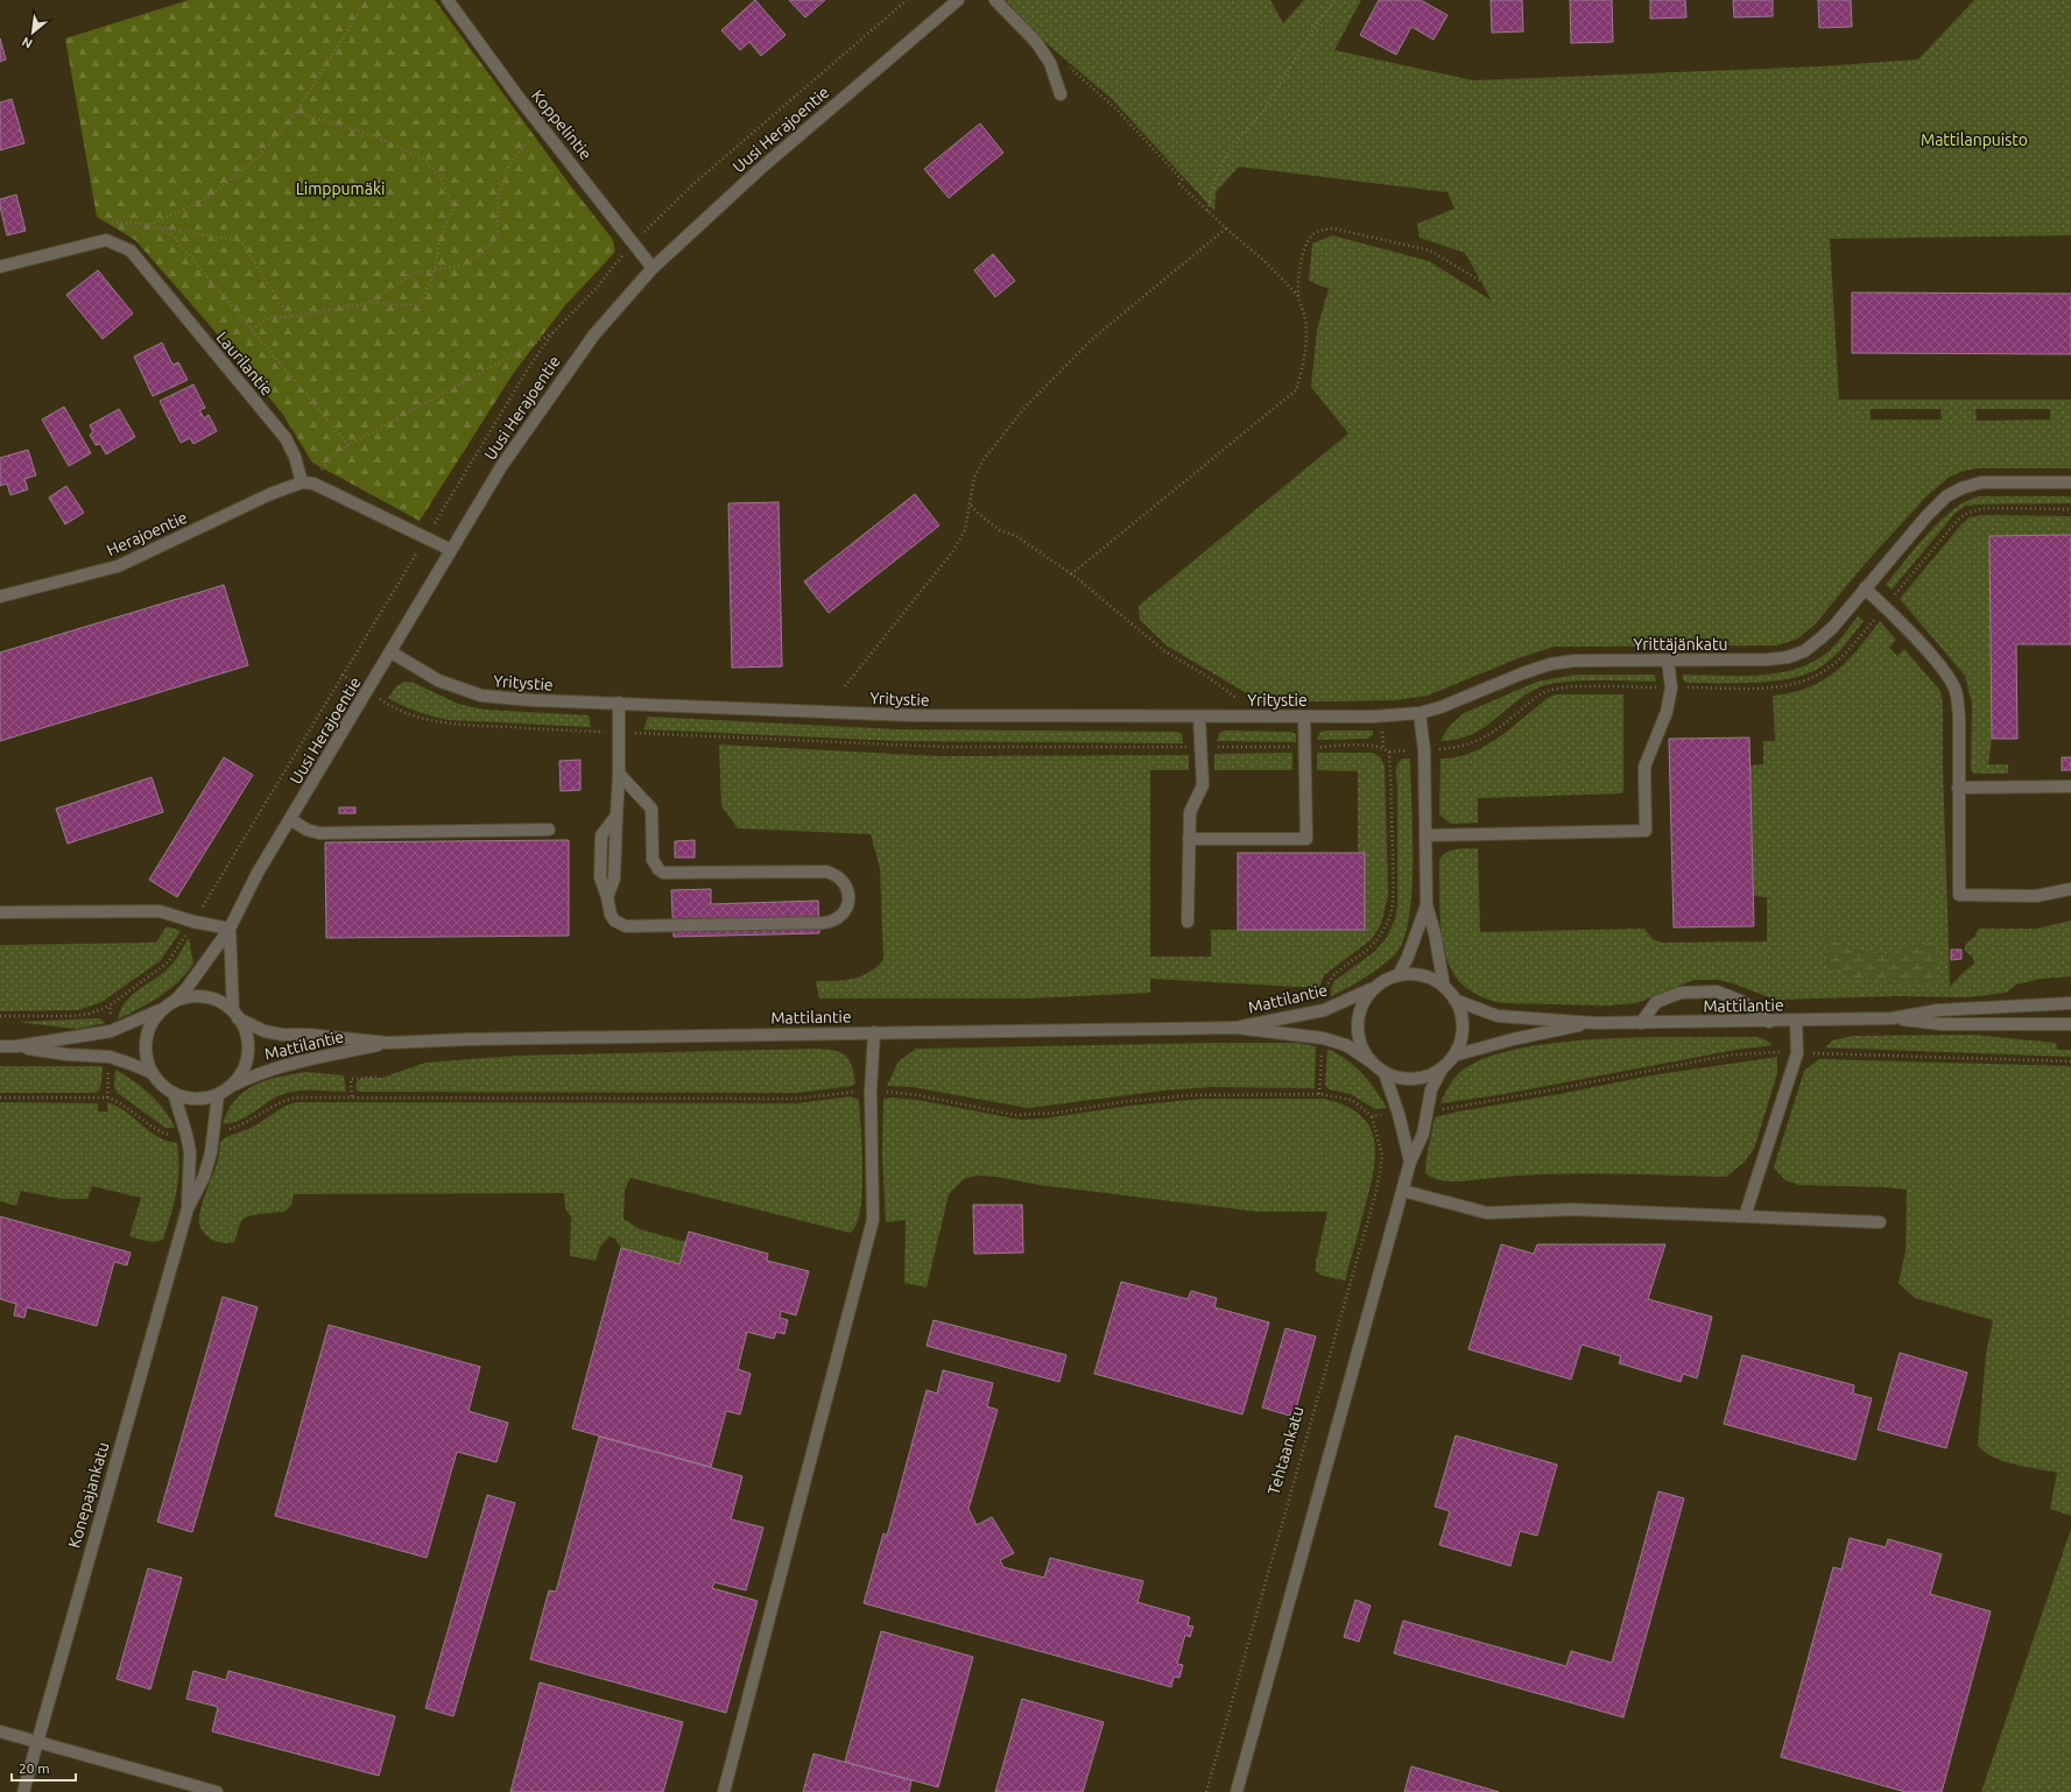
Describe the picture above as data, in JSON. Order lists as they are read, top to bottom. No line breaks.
{"streets":{"street":["Koppelintie","Uusi Herajoentie","Laurilantie","Herajoentie","Yrittäjänkatu","Yritystie","Mattilantie","Konepajankatu"],"path":["Tehtaankatu"]},"crossings":[["Koppelintie","Uusi Herajoentie"],["Uusi Herajoentie","Yritystie"],["Uusi Herajoentie","Mattilantie"],["Uusi Herajoentie","Konepajankatu"],["Laurilantie","Herajoentie"],["Yrittäjänkatu","Yritystie"],["Mattilantie","Konepajankatu"]],"parks":["Mattilanpuisto","Limppumäki"],"scale_bar":"20 m","north":"bottom left"}
